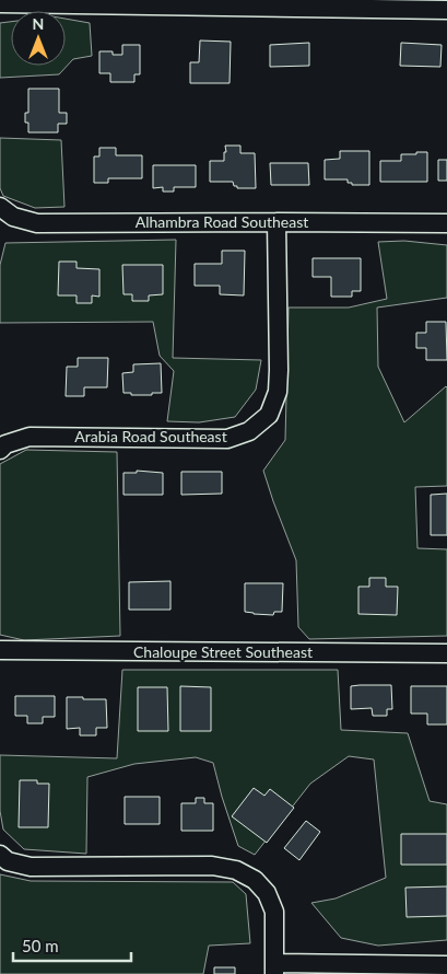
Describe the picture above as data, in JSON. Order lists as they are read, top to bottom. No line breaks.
{"streets":{"street":["Alhambra Road Southeast","Arabia Road Southeast","Chaloupe Street Southeast"]},"crossings":[["Alhambra Road Southeast","Arabia Road Southeast"]],"scale_bar":"50 m","north":"top"}
